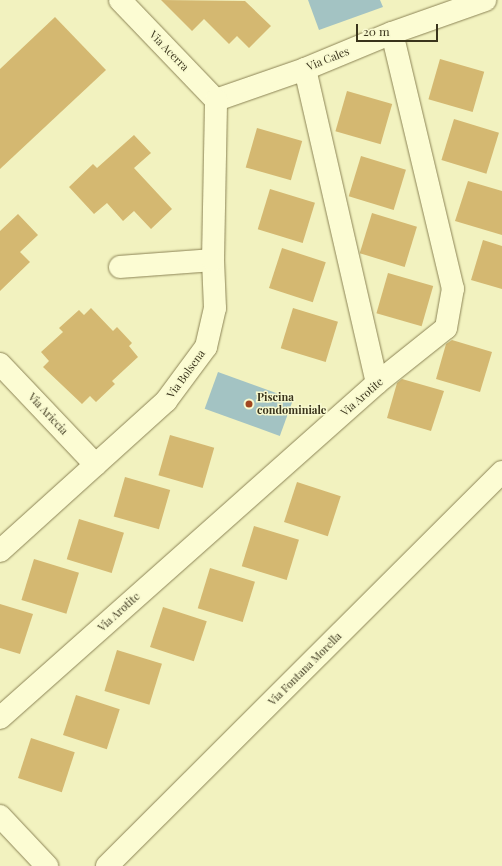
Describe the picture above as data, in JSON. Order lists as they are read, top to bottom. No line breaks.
{"streets":{"street":["Via Acerra","Via Cales","Via Bolsena","Via Arotite","Via Ariccia","Via Fontana Morella"]},"crossings":[["Via Acerra","Via Cales"],["Via Acerra","Via Bolsena"],["Via Cales","Via Bolsena"],["Via Cales","Via Arotite"],["Via Bolsena","Via Ariccia"]],"places":["Piscina condominiale"],"scale_bar":"20 m"}
